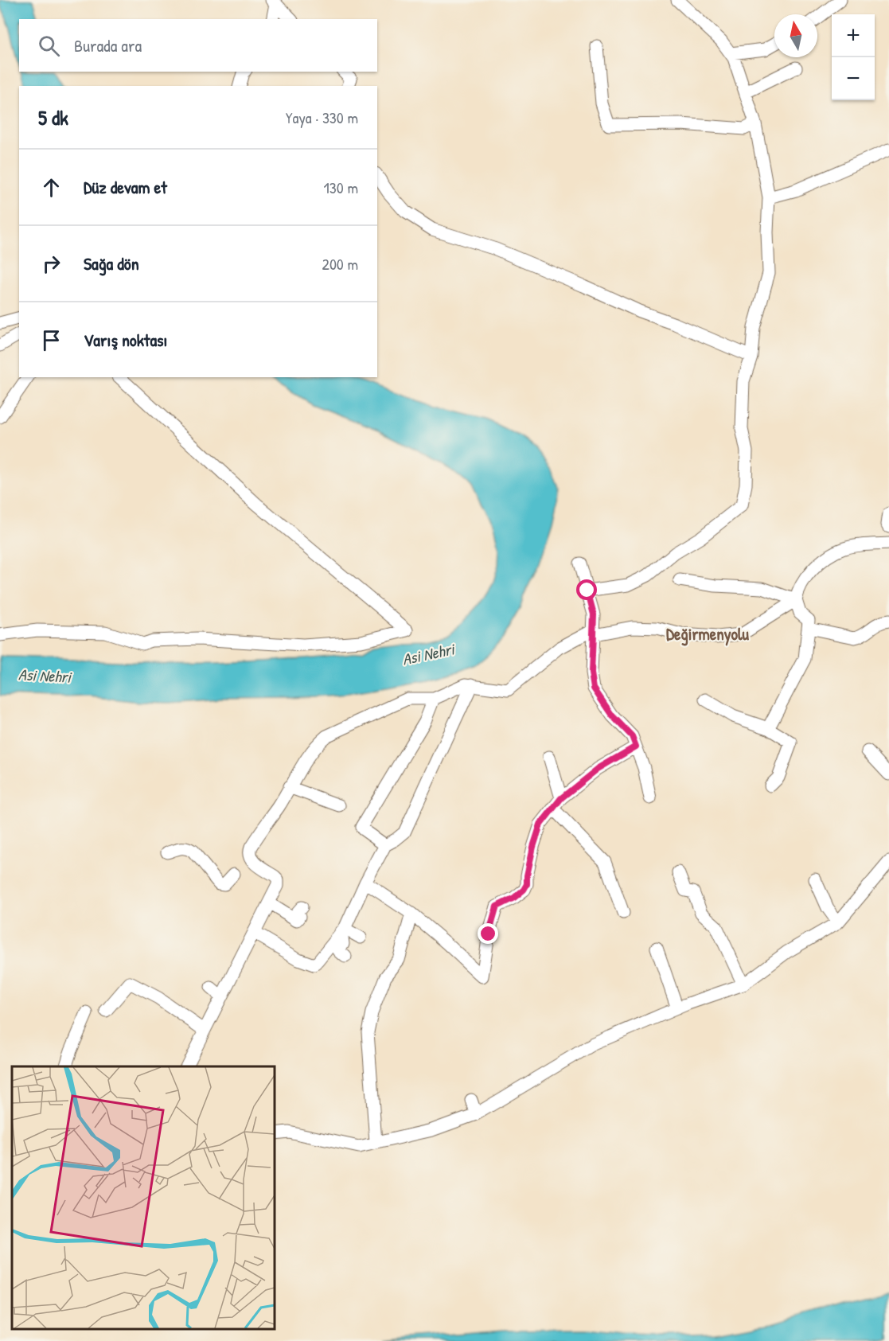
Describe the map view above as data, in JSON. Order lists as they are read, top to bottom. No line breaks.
{"districts":["Değirmenyolu"],"water":["Asi Nehri"],"north":"top","page":{"map_buttons":["+","−"],"search":"Burada ara","heading":["5 dk","Yaya · 330 m"],"list":[["Düz devam et","130 m"],["Sağa dön","200 m"],"Varış noktası"]}}
